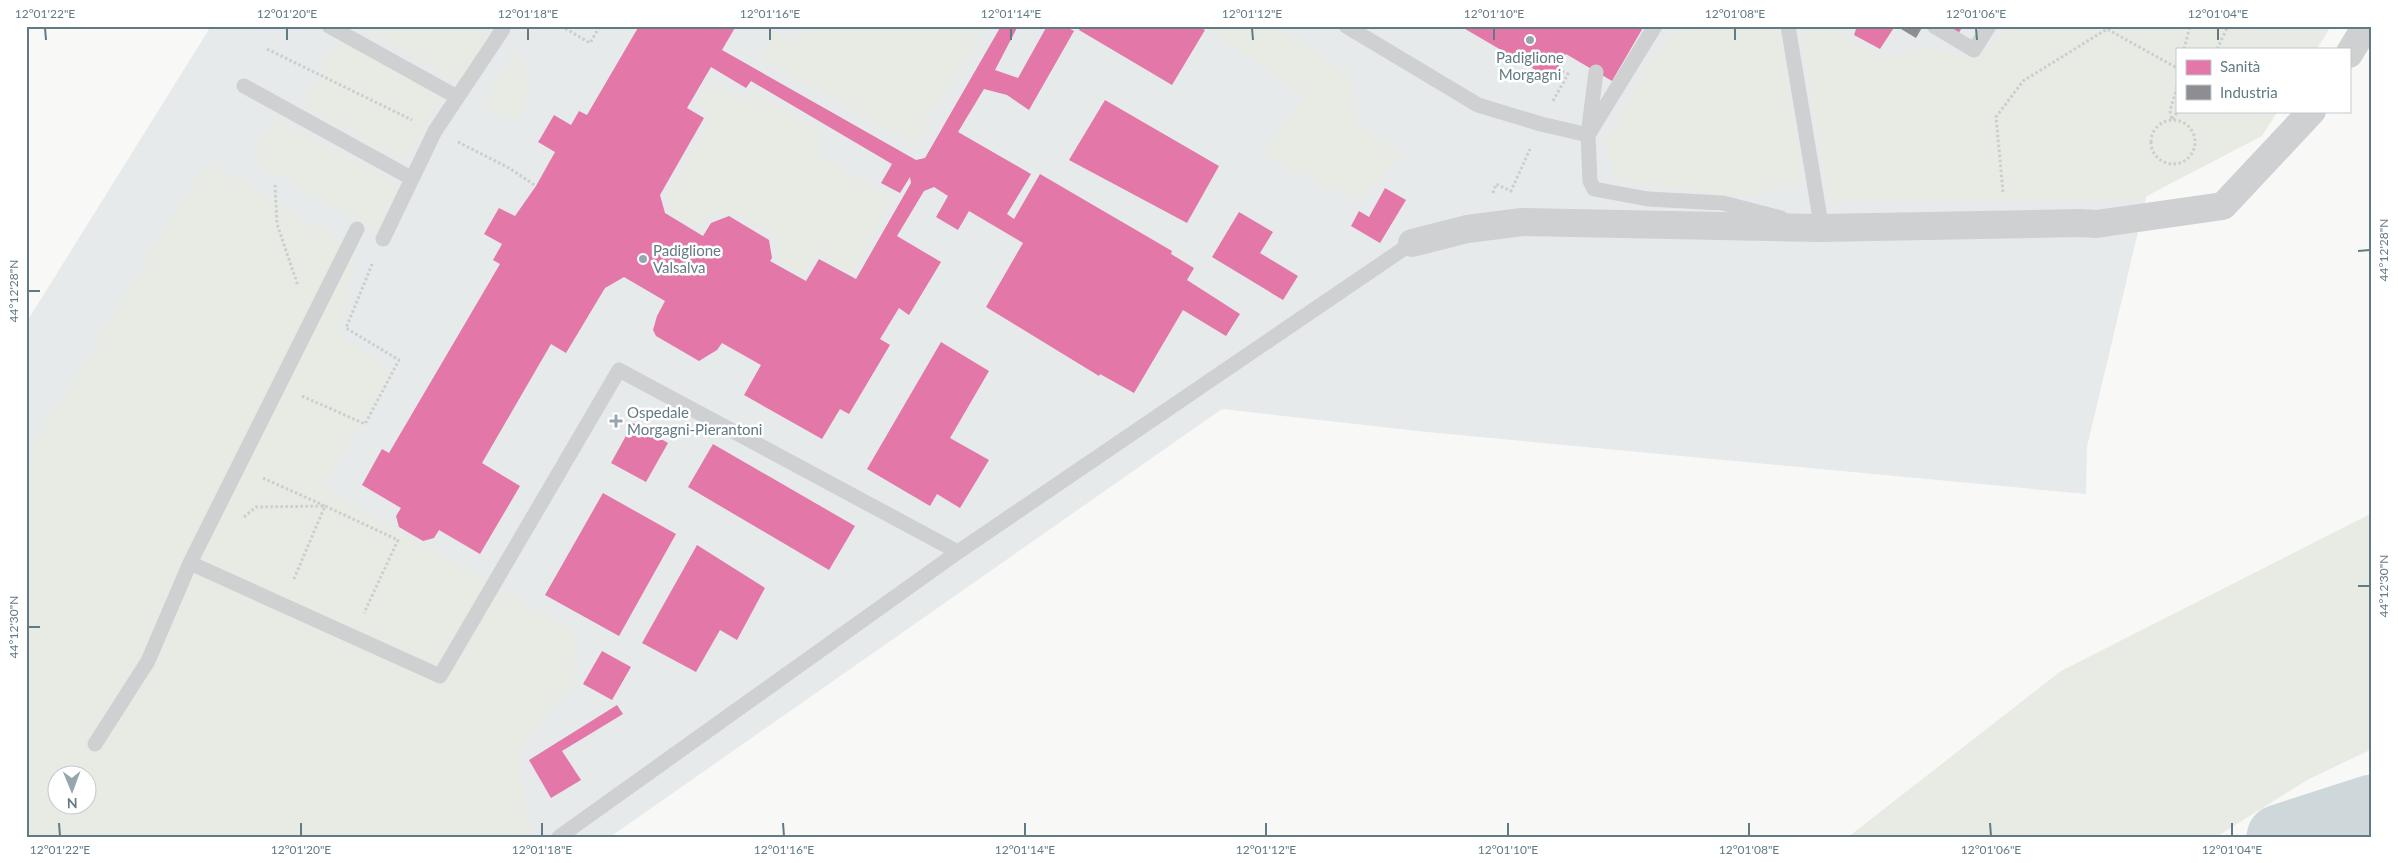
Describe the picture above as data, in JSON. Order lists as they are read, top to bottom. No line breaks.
{"places":{"other":["Padiglione Morgagni","Padiglione Valsalva"],"health":["Ospedale Morgagni-Pierantoni"]},"legend":["Sanità","Industria"],"north":"bottom","coordinates":["12°01'22\"E","12°01'20\"E","12°01'18\"E","12°01'16\"E","12°01'14\"E","12°01'12\"E","12°01'10\"E","12°01'08\"E","12°01'06\"E","12°01'04\"E","44°12'28\"N","44°12'30\"N"]}
